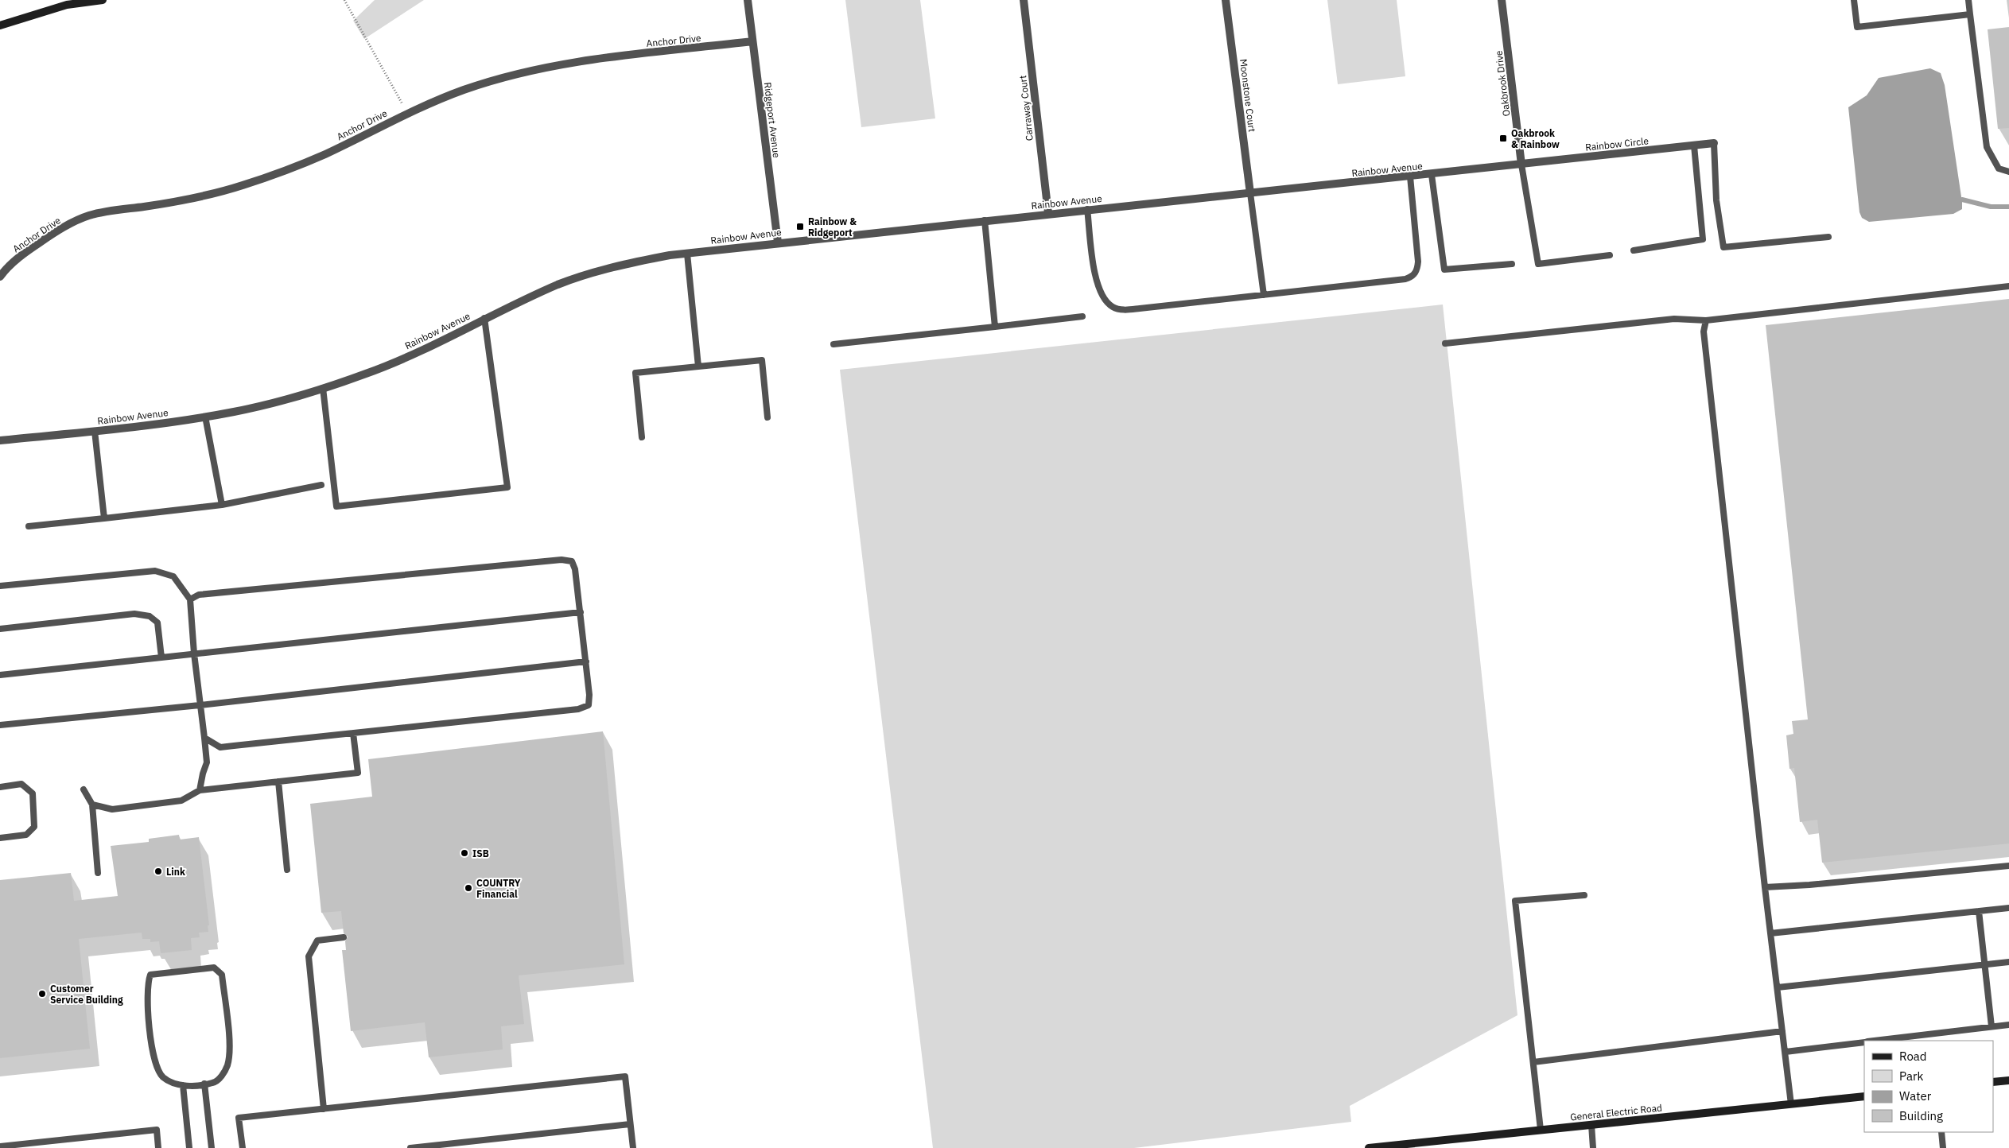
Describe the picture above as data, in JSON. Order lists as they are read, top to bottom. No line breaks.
{"streets":{"main road":["General Electric Road"],"street":["Anchor Drive","Oakbrook Drive","Moonstone Court","Carraway Court","Ridgeport Avenue","Rainbow Circle","Rainbow Avenue"]},"crossings":[["Anchor Drive","Ridgeport Avenue"],["Oakbrook Drive","Rainbow Circle"],["Oakbrook Drive","Rainbow Avenue"],["Moonstone Court","Rainbow Avenue"],["Carraway Court","Rainbow Avenue"],["Ridgeport Avenue","Rainbow Avenue"],["Rainbow Circle","Rainbow Avenue"]],"places":{"transit":["Oakbrook & Rainbow","Rainbow & Ridgeport"],"other":["ISB","Link","COUNTRY Financial","Customer Service Building"]},"legend":["Road","Park","Water","Building"]}
